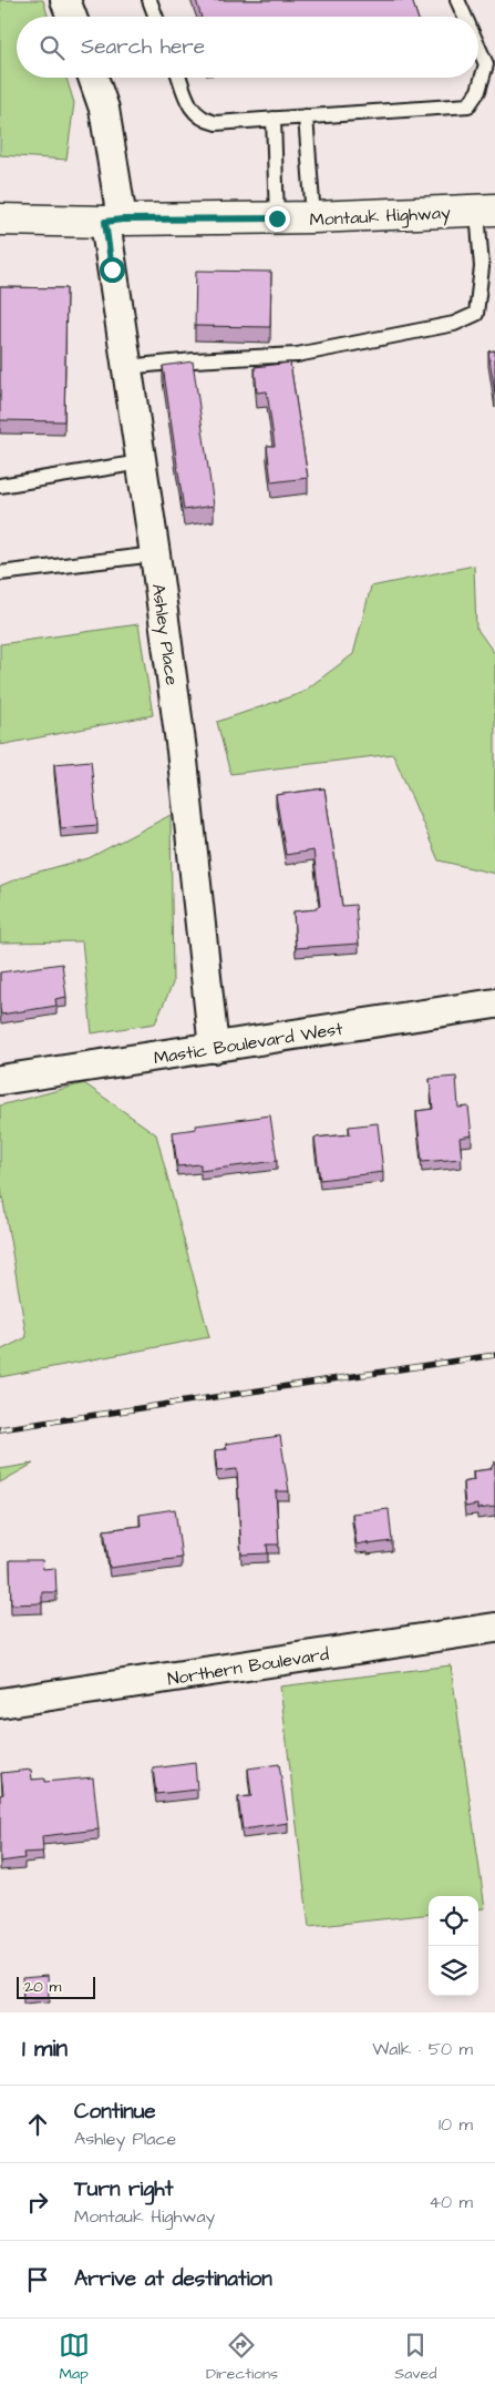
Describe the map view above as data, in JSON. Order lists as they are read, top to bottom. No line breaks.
{"streets":{"main road":["Montauk Highway"],"street":["Ashley Place","Mastic Boulevard West","Northern Boulevard"]},"crossings":[["Montauk Highway","Ashley Place"],["Ashley Place","Mastic Boulevard West"]],"scale_bar":"20 m","page":{"search":"Search here","scale":"20 m","heading":["1 min","Walk · 50 m"],"list":[["Continue","Ashley Place","10 m"],["Turn right","Montauk Highway","40 m"],"Arrive at destination"],"nav":["Map","Directions","Saved"]}}
